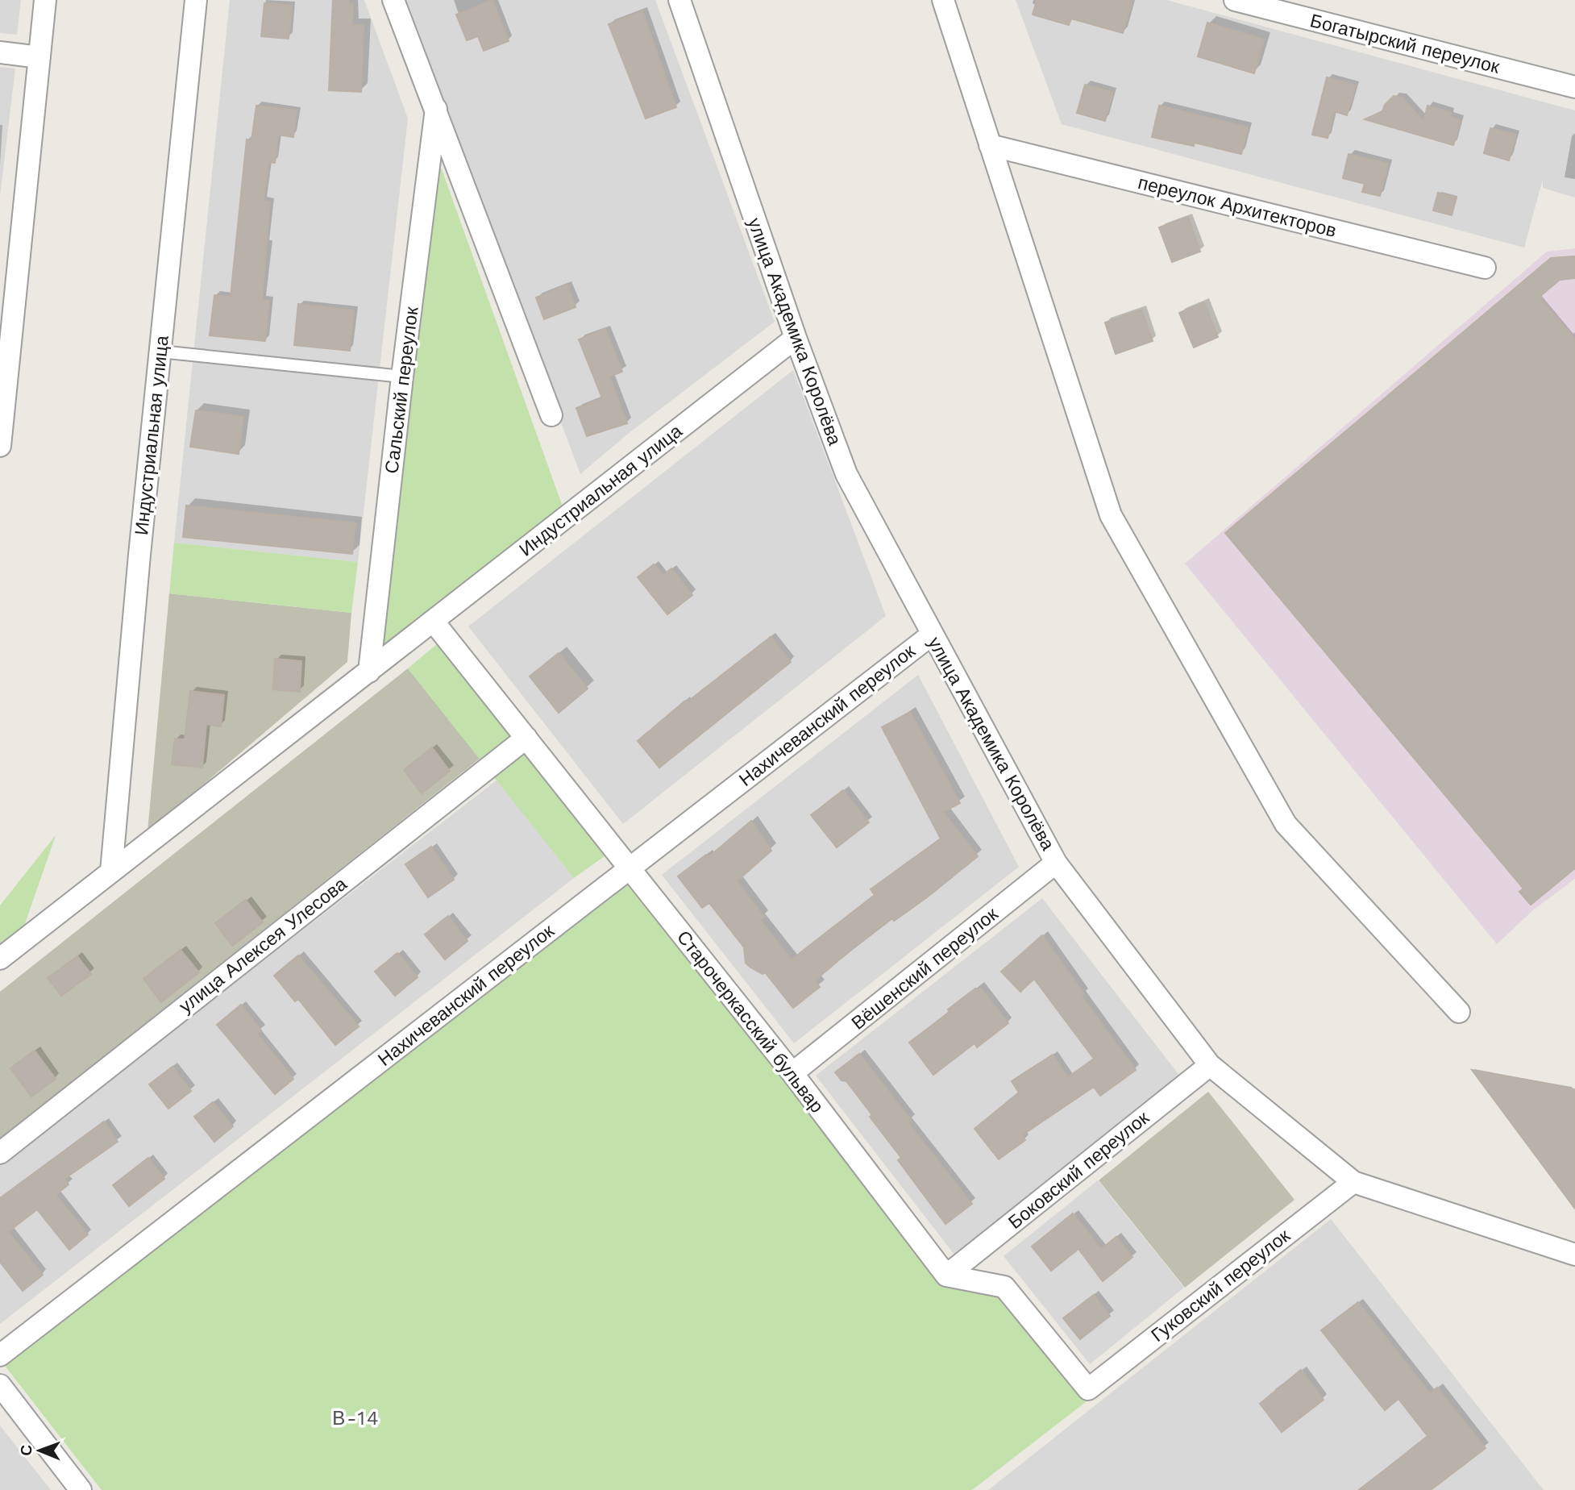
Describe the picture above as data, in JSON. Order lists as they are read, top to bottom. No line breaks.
{"streets":{"street":["Богатырский переулок","переулок Архитекторов","улица Академика Королёва","Сальский переулок","Индустриальная улица","Нахичеванский переулок","улица Алексея Улесова","Вёшенский переулок","Старочеркасский бульвар","Боковский переулок","Гуковский переулок"]},"crossings":[["улица Академика Королёва","Индустриальная улица"],["улица Академика Королёва","Нахичеванский переулок"],["улица Академика Королёва","Вёшенский переулок"],["улица Академика Королёва","Боковский переулок"],["улица Академика Королёва","Гуковский переулок"],["Сальский переулок","Индустриальная улица"],["Индустриальная улица","Старочеркасский бульвар"],["Нахичеванский переулок","Старочеркасский бульвар"],["улица Алексея Улесова","Старочеркасский бульвар"],["Вёшенский переулок","Старочеркасский бульвар"],["Старочеркасский бульвар","Боковский переулок"],["Старочеркасский бульвар","Гуковский переулок"],["Боковский переулок","Гуковский переулок"]],"districts":["В-14"],"north":"left"}
